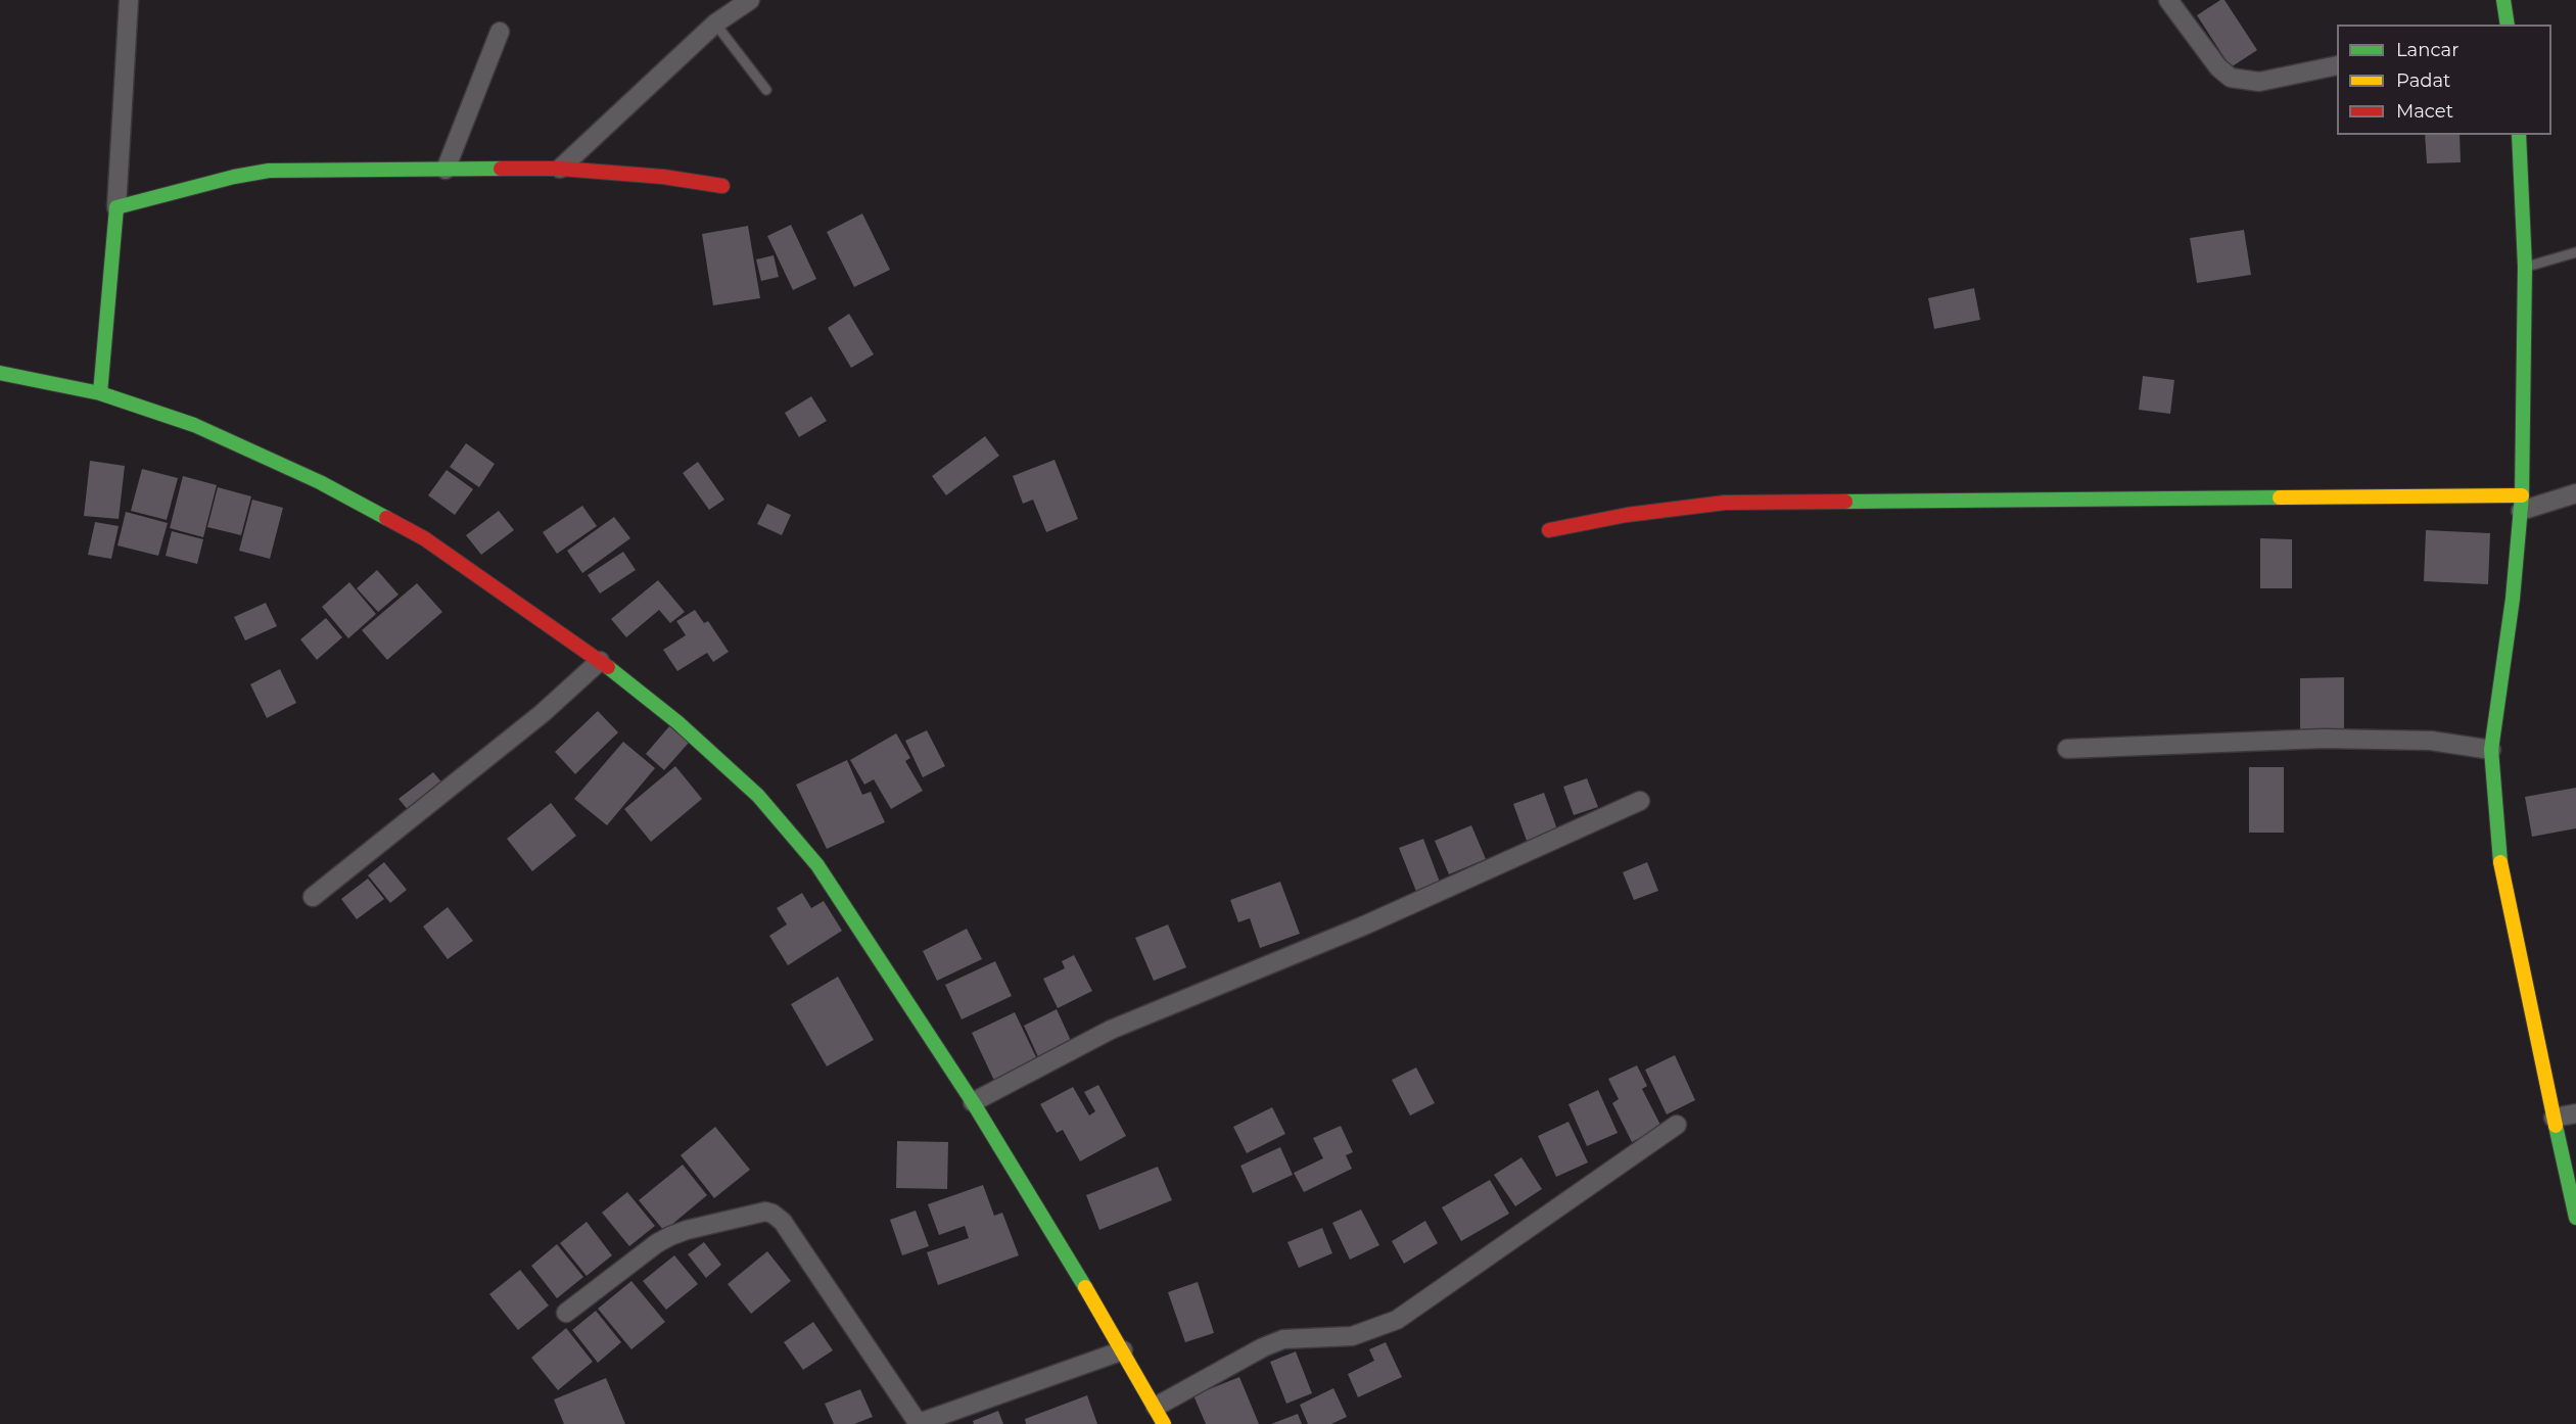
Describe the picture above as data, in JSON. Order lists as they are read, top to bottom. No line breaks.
{"legend":["Lancar","Padat","Macet"]}
